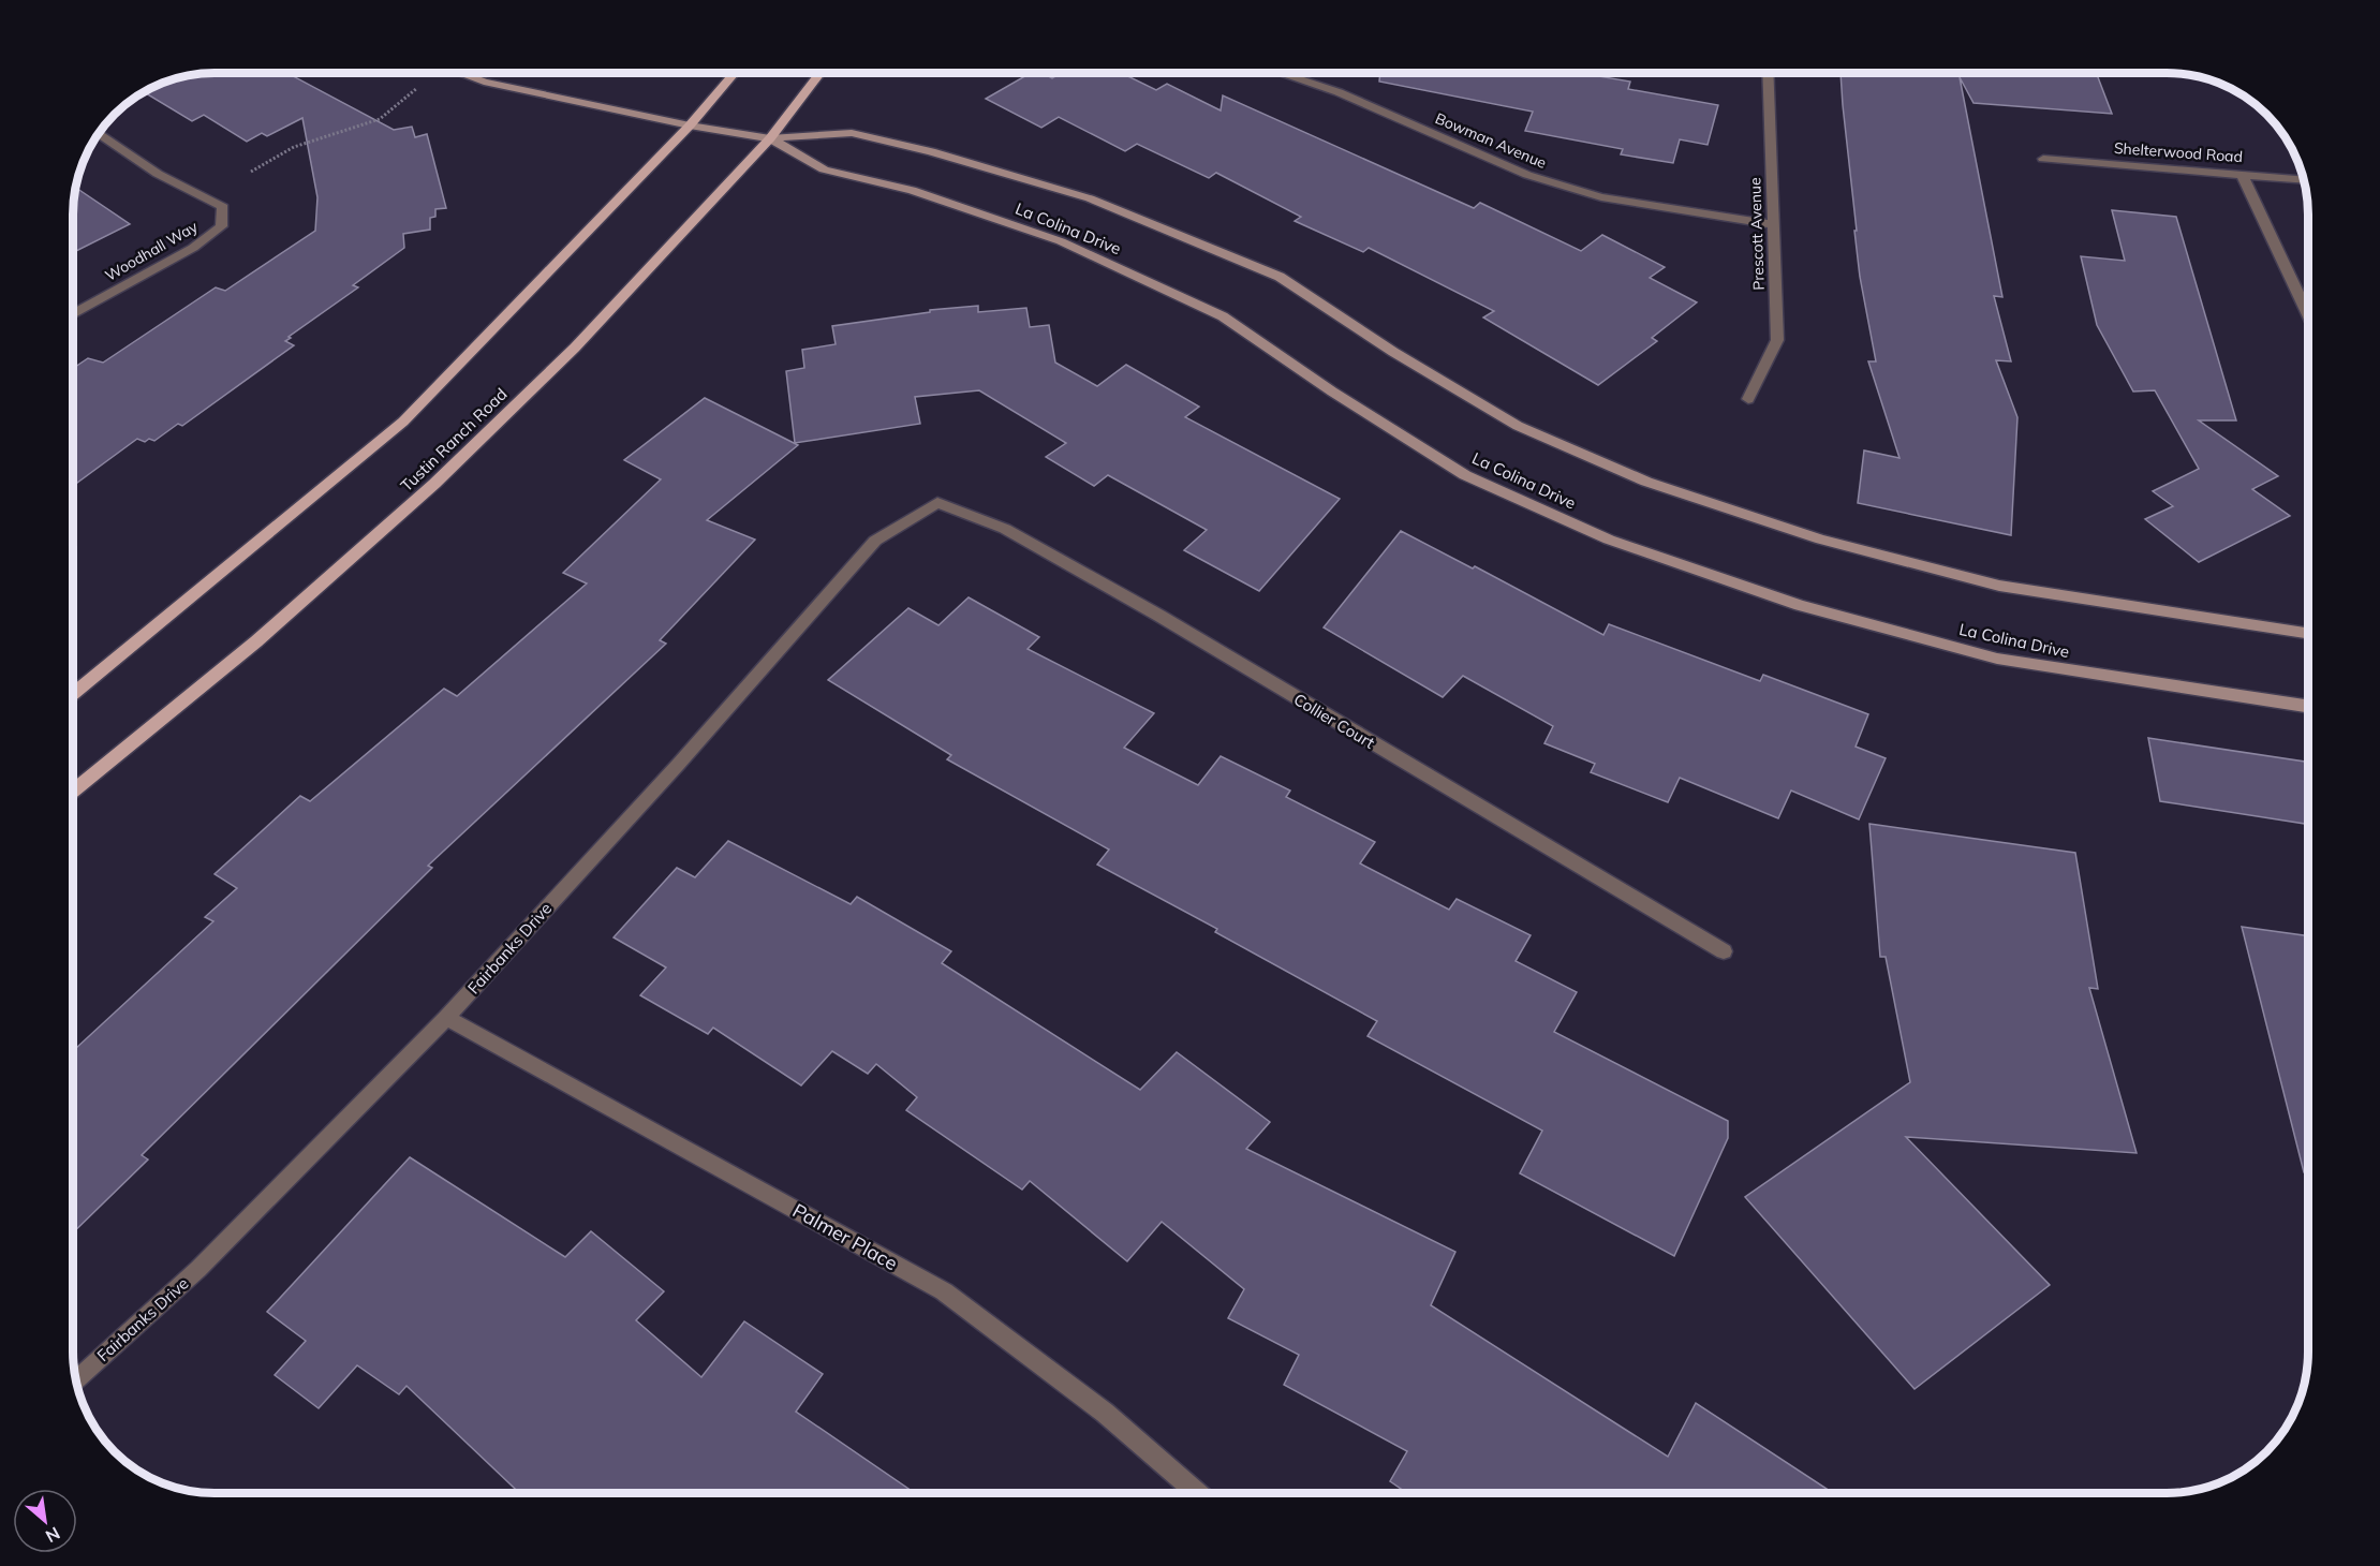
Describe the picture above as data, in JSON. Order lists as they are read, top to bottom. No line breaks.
{"streets":{"main road":["Tustin Ranch Road"],"street":["Bowman Avenue","Shelterwood Road","La Colina Drive","Prescott Avenue","Woodhall Way","Collier Court","Fairbanks Drive","Palmer Place"]},"crossings":[["Bowman Avenue","Prescott Avenue"],["La Colina Drive","Tustin Ranch Road"],["Collier Court","Fairbanks Drive"],["Fairbanks Drive","Palmer Place"]],"north":"bottom right"}
